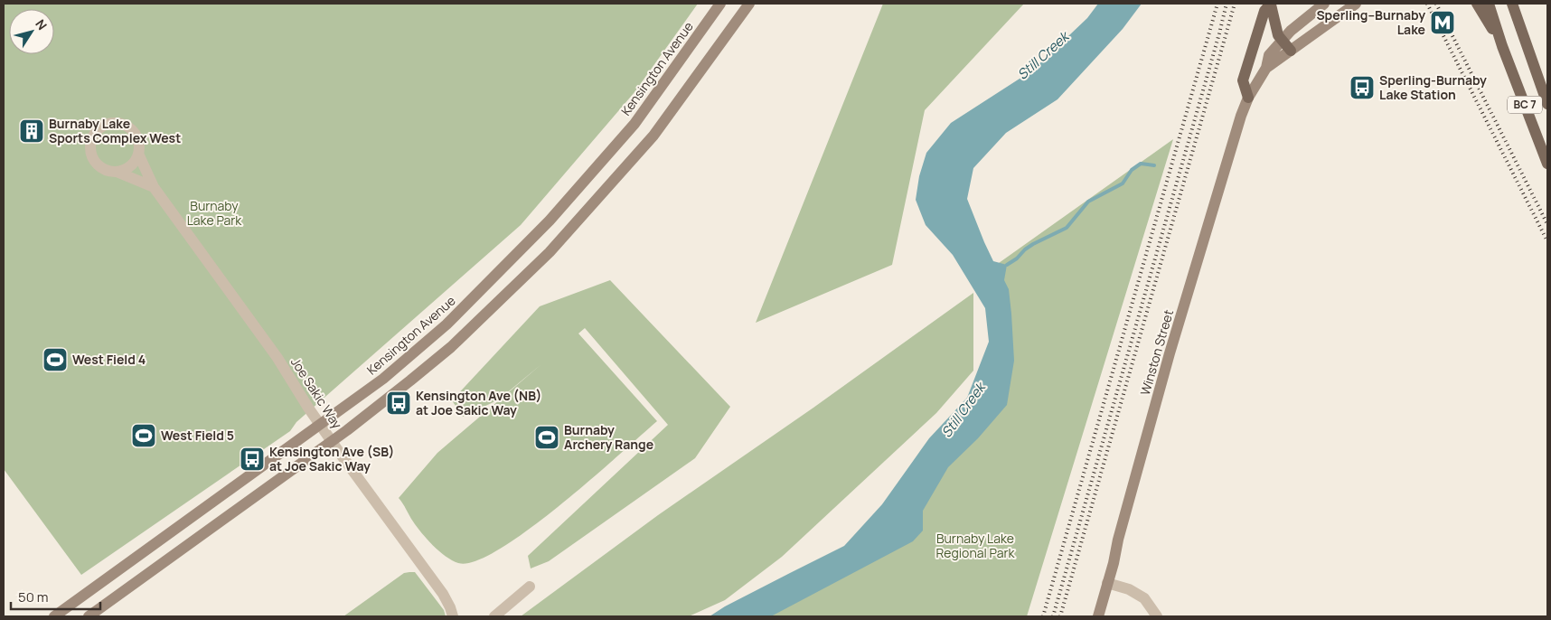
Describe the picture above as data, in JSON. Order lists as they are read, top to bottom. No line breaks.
{"streets":{"main road":["Kensington Avenue","BC 7","Winston Street"],"street":["Joe Sakic Way"]},"crossings":[["Kensington Avenue","Joe Sakic Way"]],"water":["Still Creek"],"parks":["Burnaby Lake Park","Burnaby Lake Regional Park"],"places":{"metro station":["Sperling–Burnaby Lake"],"bus stop":["Sperling-Burnaby Lake Station","Kensington Ave (NB) at Joe Sakic Way","Kensington Ave (SB) at Joe Sakic Way"],"building":["Burnaby Lake Sports Complex West"],"sports":["West Field 4","West Field 5","Burnaby Archery Range"]},"scale_bar":"50 m","north":"top right"}
